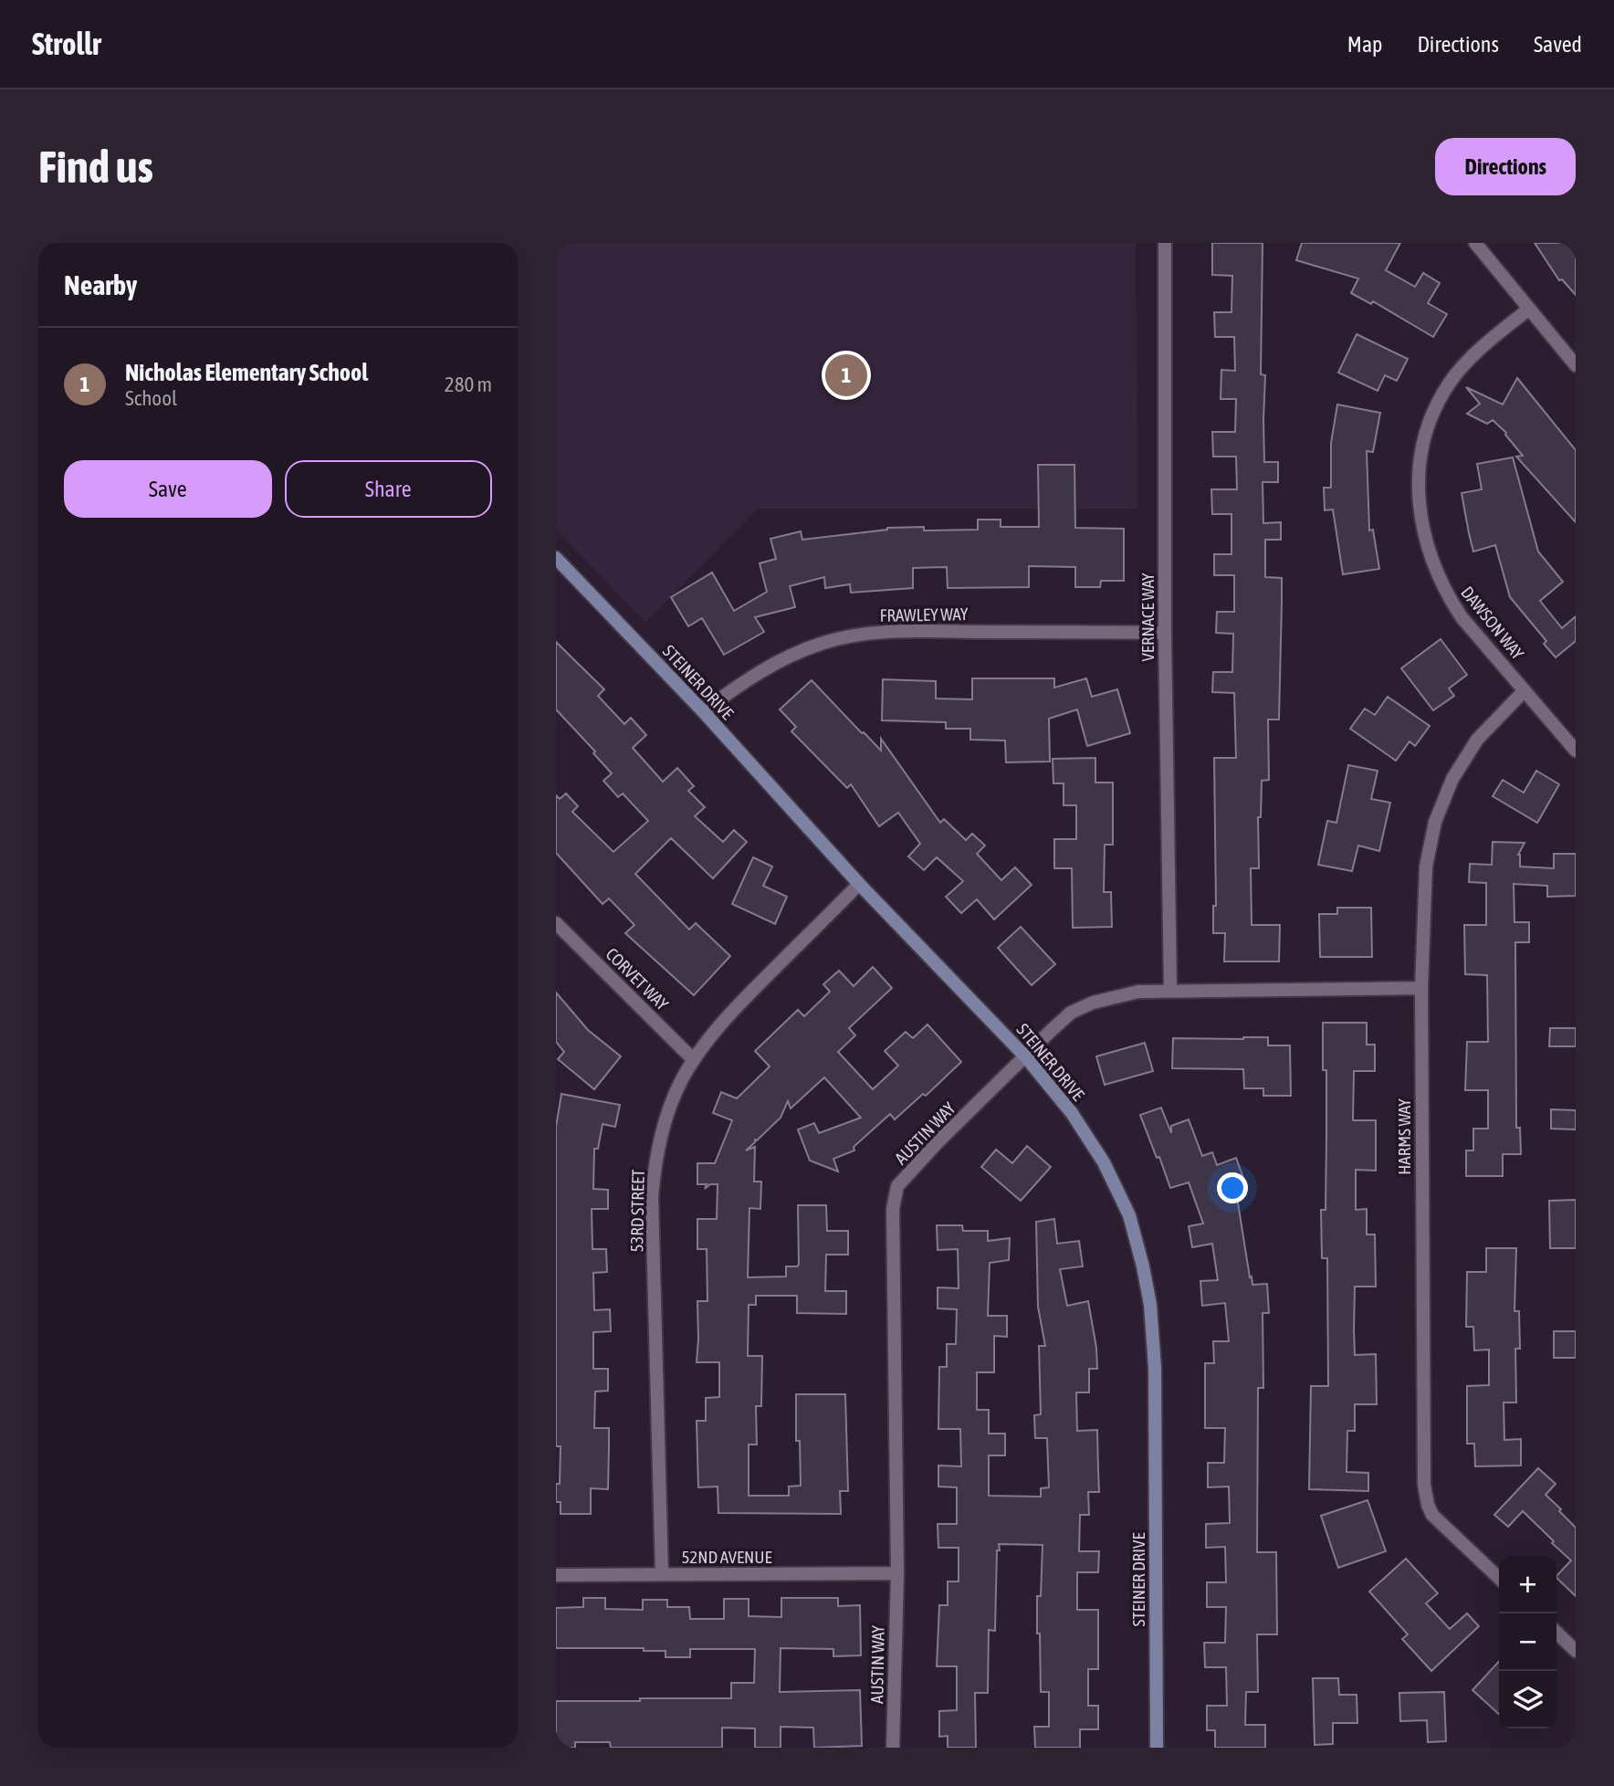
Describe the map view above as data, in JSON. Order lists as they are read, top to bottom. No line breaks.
{"streets":{"street":["FRAWLEY WAY","VERNACE WAY","DAWSON WAY","STEINER DRIVE","CORVET WAY","AUSTIN WAY","HARMS WAY","53RD STREET","52ND AVENUE"]},"crossings":[["FRAWLEY WAY","VERNACE WAY"],["FRAWLEY WAY","STEINER DRIVE"],["VERNACE WAY","AUSTIN WAY"],["DAWSON WAY","HARMS WAY"],["STEINER DRIVE","AUSTIN WAY"],["STEINER DRIVE","53RD STREET"],["CORVET WAY","53RD STREET"],["AUSTIN WAY","HARMS WAY"],["AUSTIN WAY","52ND AVENUE"],["53RD STREET","52ND AVENUE"]],"page":{"header":"Strollr","nav":["Map","Directions","Saved"],"buttons":["Directions",["Save","Share"]],"title":"Find us","heading":"Nearby","list":[{"mark":"1","name":"Nicholas Elementary School","note":"School","value":"280 m"}],"pins":"1","map_buttons":["+","−"]}}
